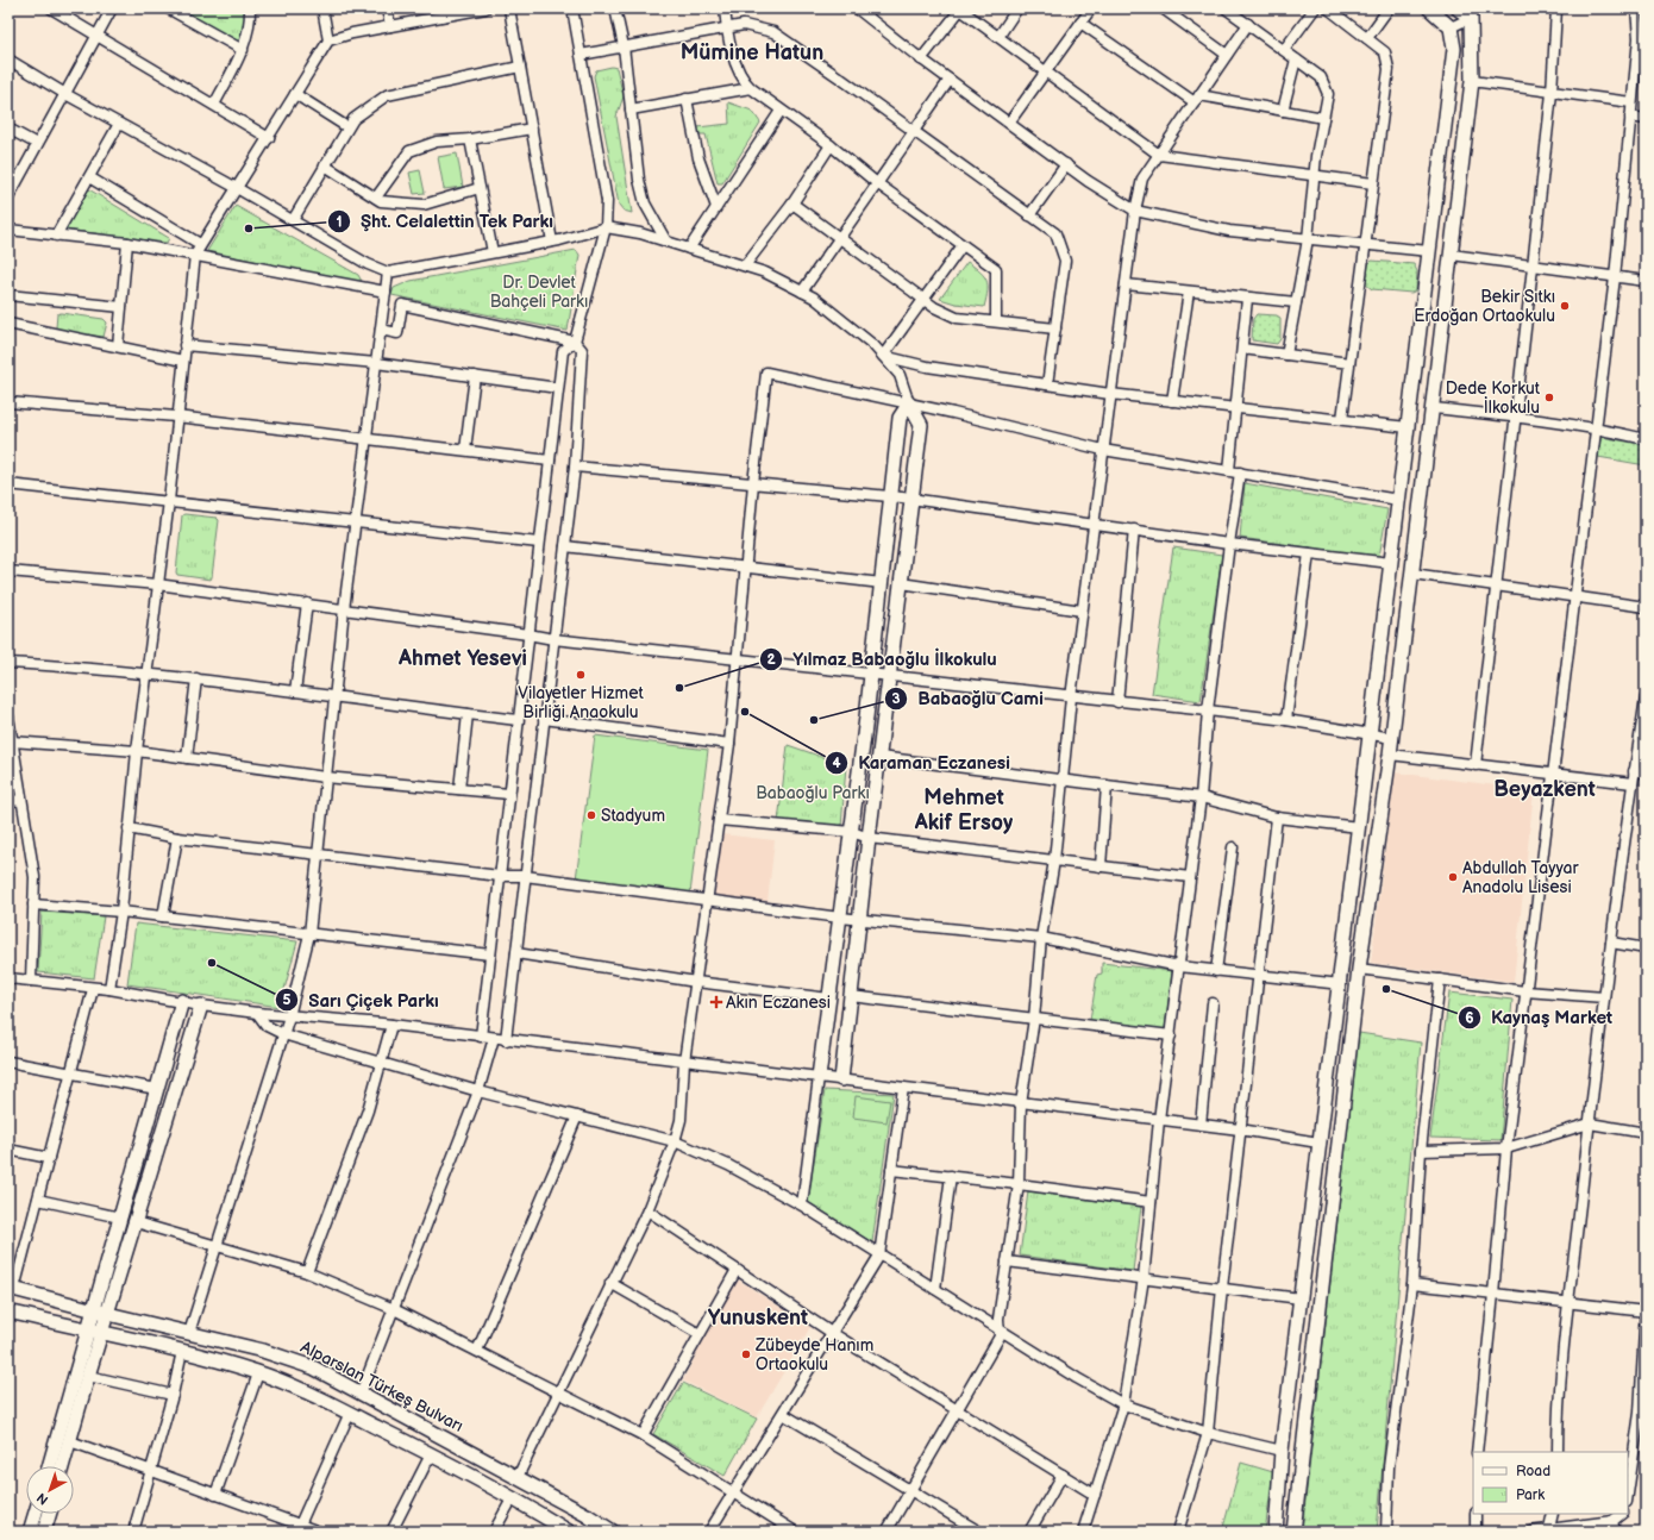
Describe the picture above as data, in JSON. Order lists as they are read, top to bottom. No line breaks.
{"streets":{"street":["Alparslan Türkeş Bulvarı"]},"districts":["Mümine Hatun","Ahmet Yesevi","Beyazkent","Mehmet Akif Ersoy","Yunuskent"],"parks":["Dr. Devlet Bahçeli Parkı","Babaoğlu Parkı"],"places":{"other":["Şht. Celalettin Tek Parkı","Bekir Sıtkı Erdoğan Ortaokulu","Dede Korkut İlkokulu","Vilayetler Hizmet Birliği Anaokulu","Yılmaz Babaoğlu İlkokulu","Karaman Eczanesi","Babaoğlu Cami","Stadyum","Abdullah Tayyar Anadolu Lisesi","Sarı Çiçek Parkı","Kaynaş Market","Zübeyde Hanım Ortaokulu"],"health":["Akın Eczanesi"]},"legend":["Road","Park"],"north":"bottom left"}
